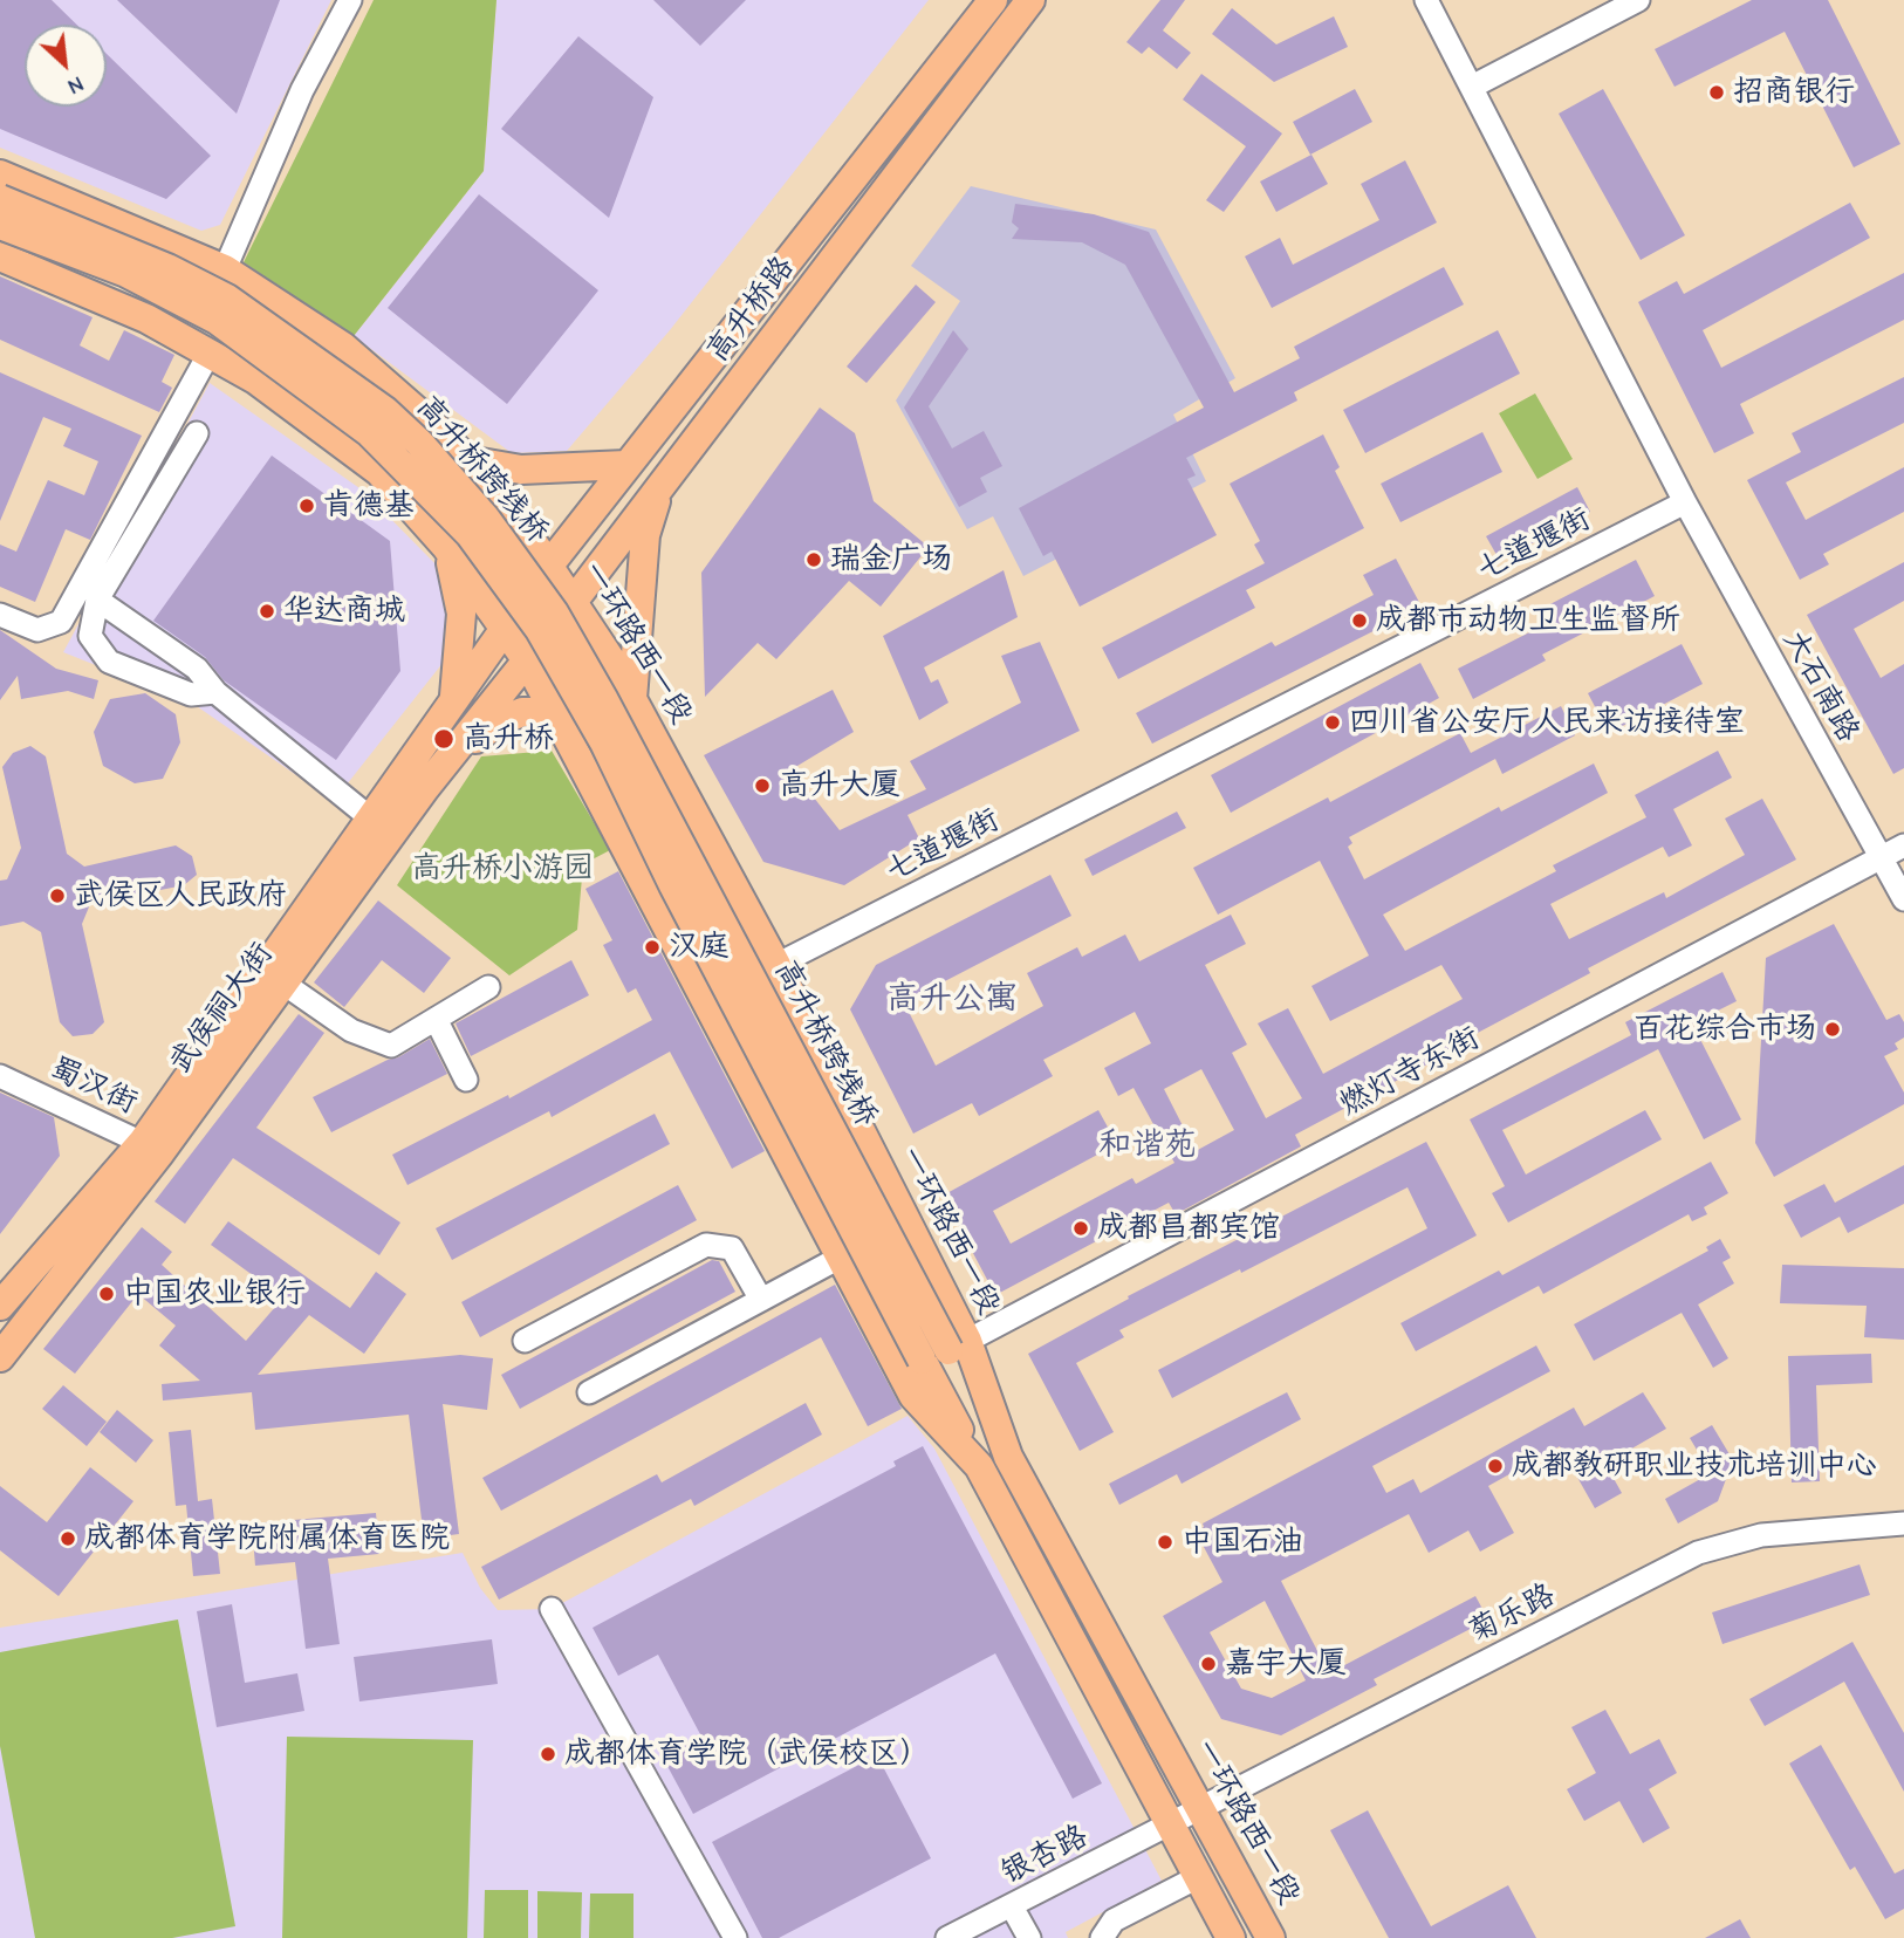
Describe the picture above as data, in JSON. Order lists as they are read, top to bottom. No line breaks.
{"streets":{"main road":["高升桥路","高升桥跨线桥","一环路西一段","武侯祠大街"],"street":["七道堰街","大石南路","燃灯寺东街","蜀汉街","菊乐路","银杏路"]},"crossings":[["高升桥路","一环路西一段"],["高升桥路","武侯祠大街"],["高升桥跨线桥","一环路西一段"],["高升桥跨线桥","燃灯寺东街"],["七道堰街","一环路西一段"],["七道堰街","大石南路"],["一环路西一段","燃灯寺东街"],["一环路西一段","菊乐路"],["大石南路","燃灯寺东街"],["武侯祠大街","蜀汉街"],["菊乐路","银杏路"]],"districts":["高升公寓","和谐苑"],"parks":["高升桥小游园"],"places":["招商银行","肯德基","瑞金广场","华达商城","成都市动物卫生监督所","四川省公安厅人民来访接待室","高升桥","高升大厦","武侯区人民政府","汉庭","百花综合市场","成都昌都宾馆","中国农业银行","成都教研职业技术培训中心","成都体育学院附属体育医院","中国石油","嘉宇大厦","成都体育学院（武侯校区）"],"north":"bottom right"}
